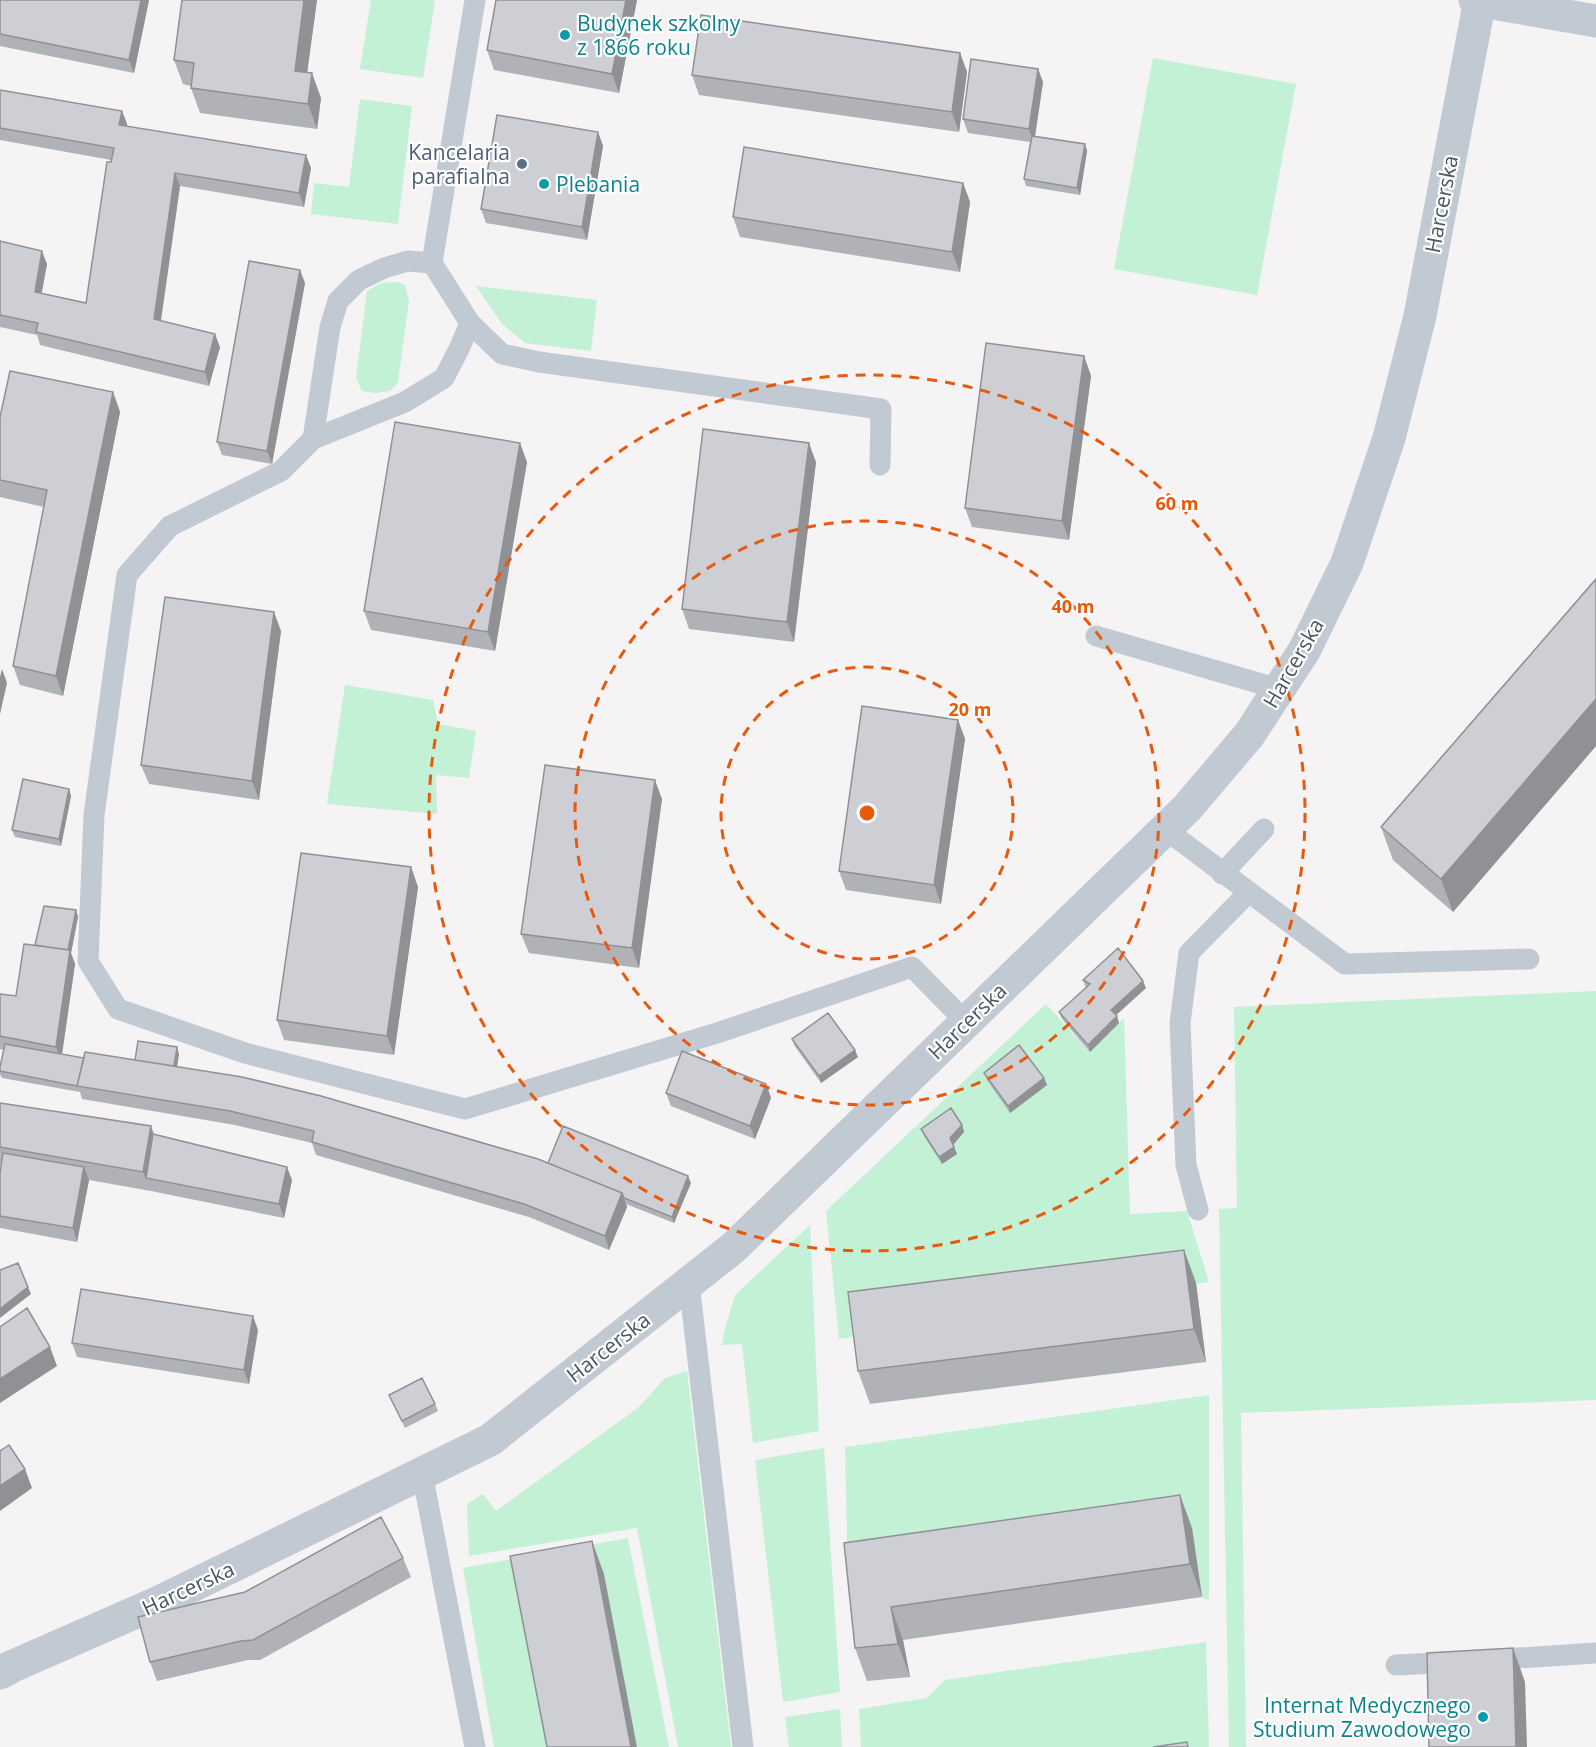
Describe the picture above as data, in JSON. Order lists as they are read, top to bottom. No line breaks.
{"streets":{"street":["Harcerska"]},"places":["Budynek szkolny z 1866 roku","Kancelaria parafialna","Plebania","Internat Medycznego Studium Zawodowego"],"rings":["60 m","40 m","20 m"]}
